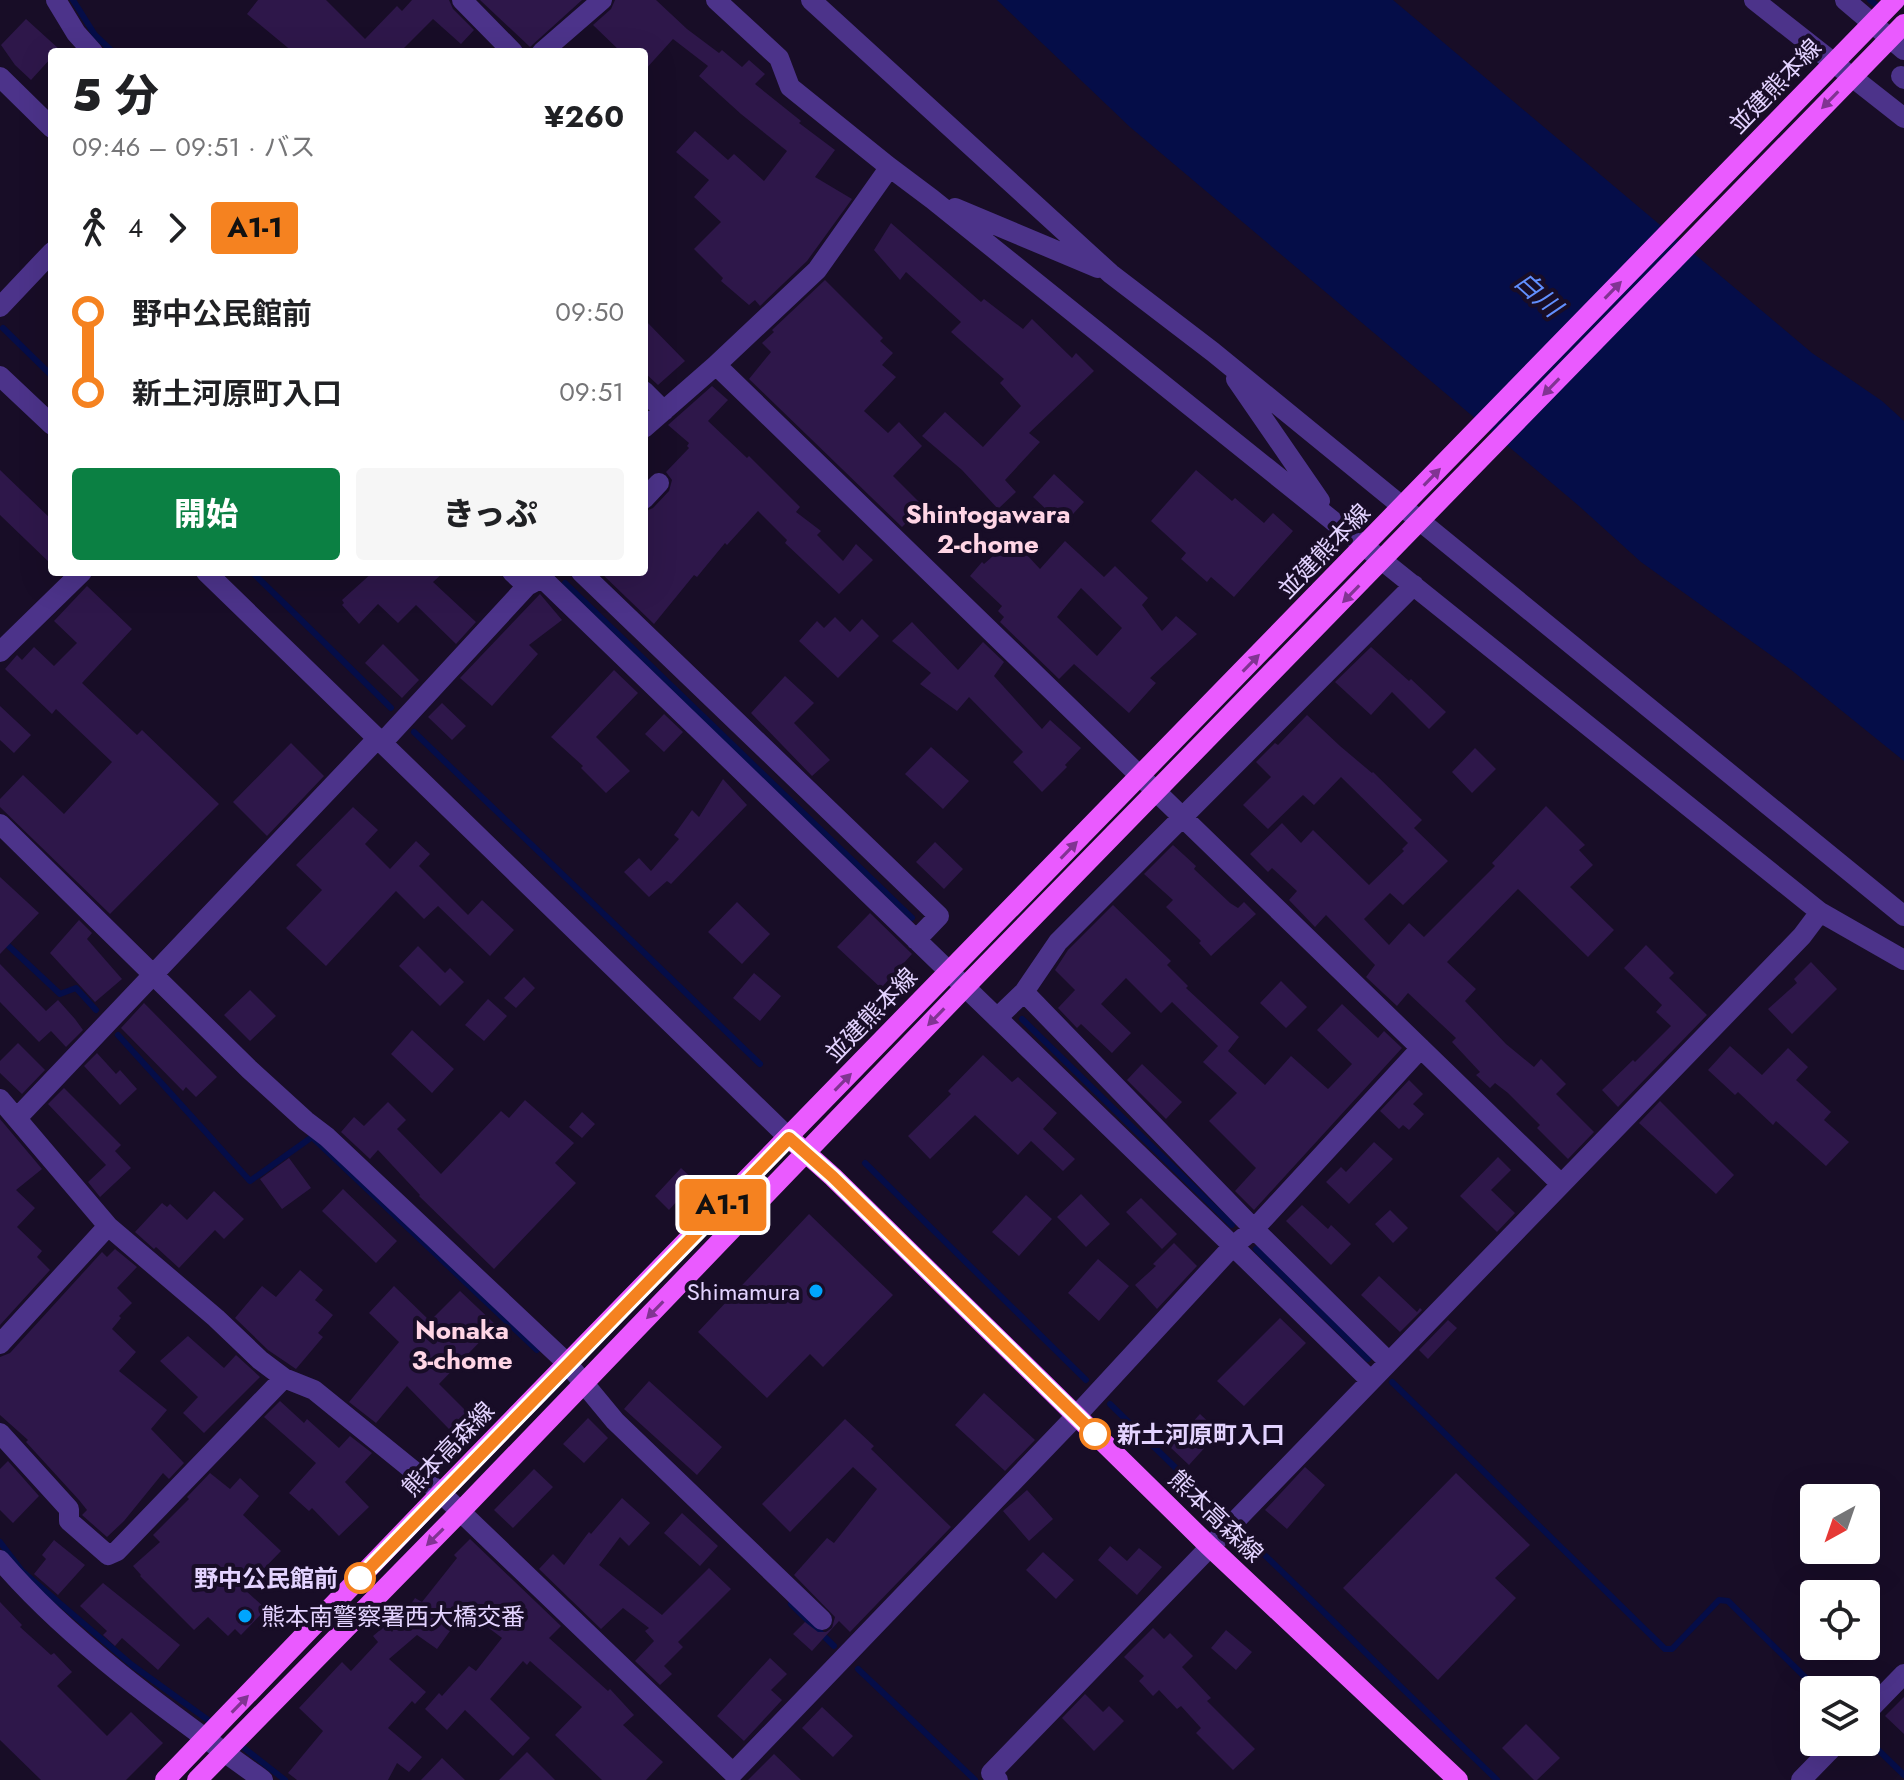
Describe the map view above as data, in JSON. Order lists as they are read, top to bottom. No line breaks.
{"streets":{"main road":["並建熊本線","熊本高森線"]},"crossings":[["並建熊本線","熊本高森線"]],"districts":["Shintogawara 2-chome","Nonaka 3-chome"],"water":["白川"],"places":["Shimamura","新土河原町入口","野中公民館前","熊本南警察署西大橋交番"],"lines":["bus line A1-1"],"north":"bottom left","page":{"on_map":"A1-1","heading":["5 分","09:46 – 09:51 · バス","¥260"],"legs":["4","A1-1"],"list":[{"name":"野中公民館前","value":"09:50"},{"name":"新土河原町入口","value":"09:51"}],"buttons":["開始","きっぷ"]}}
